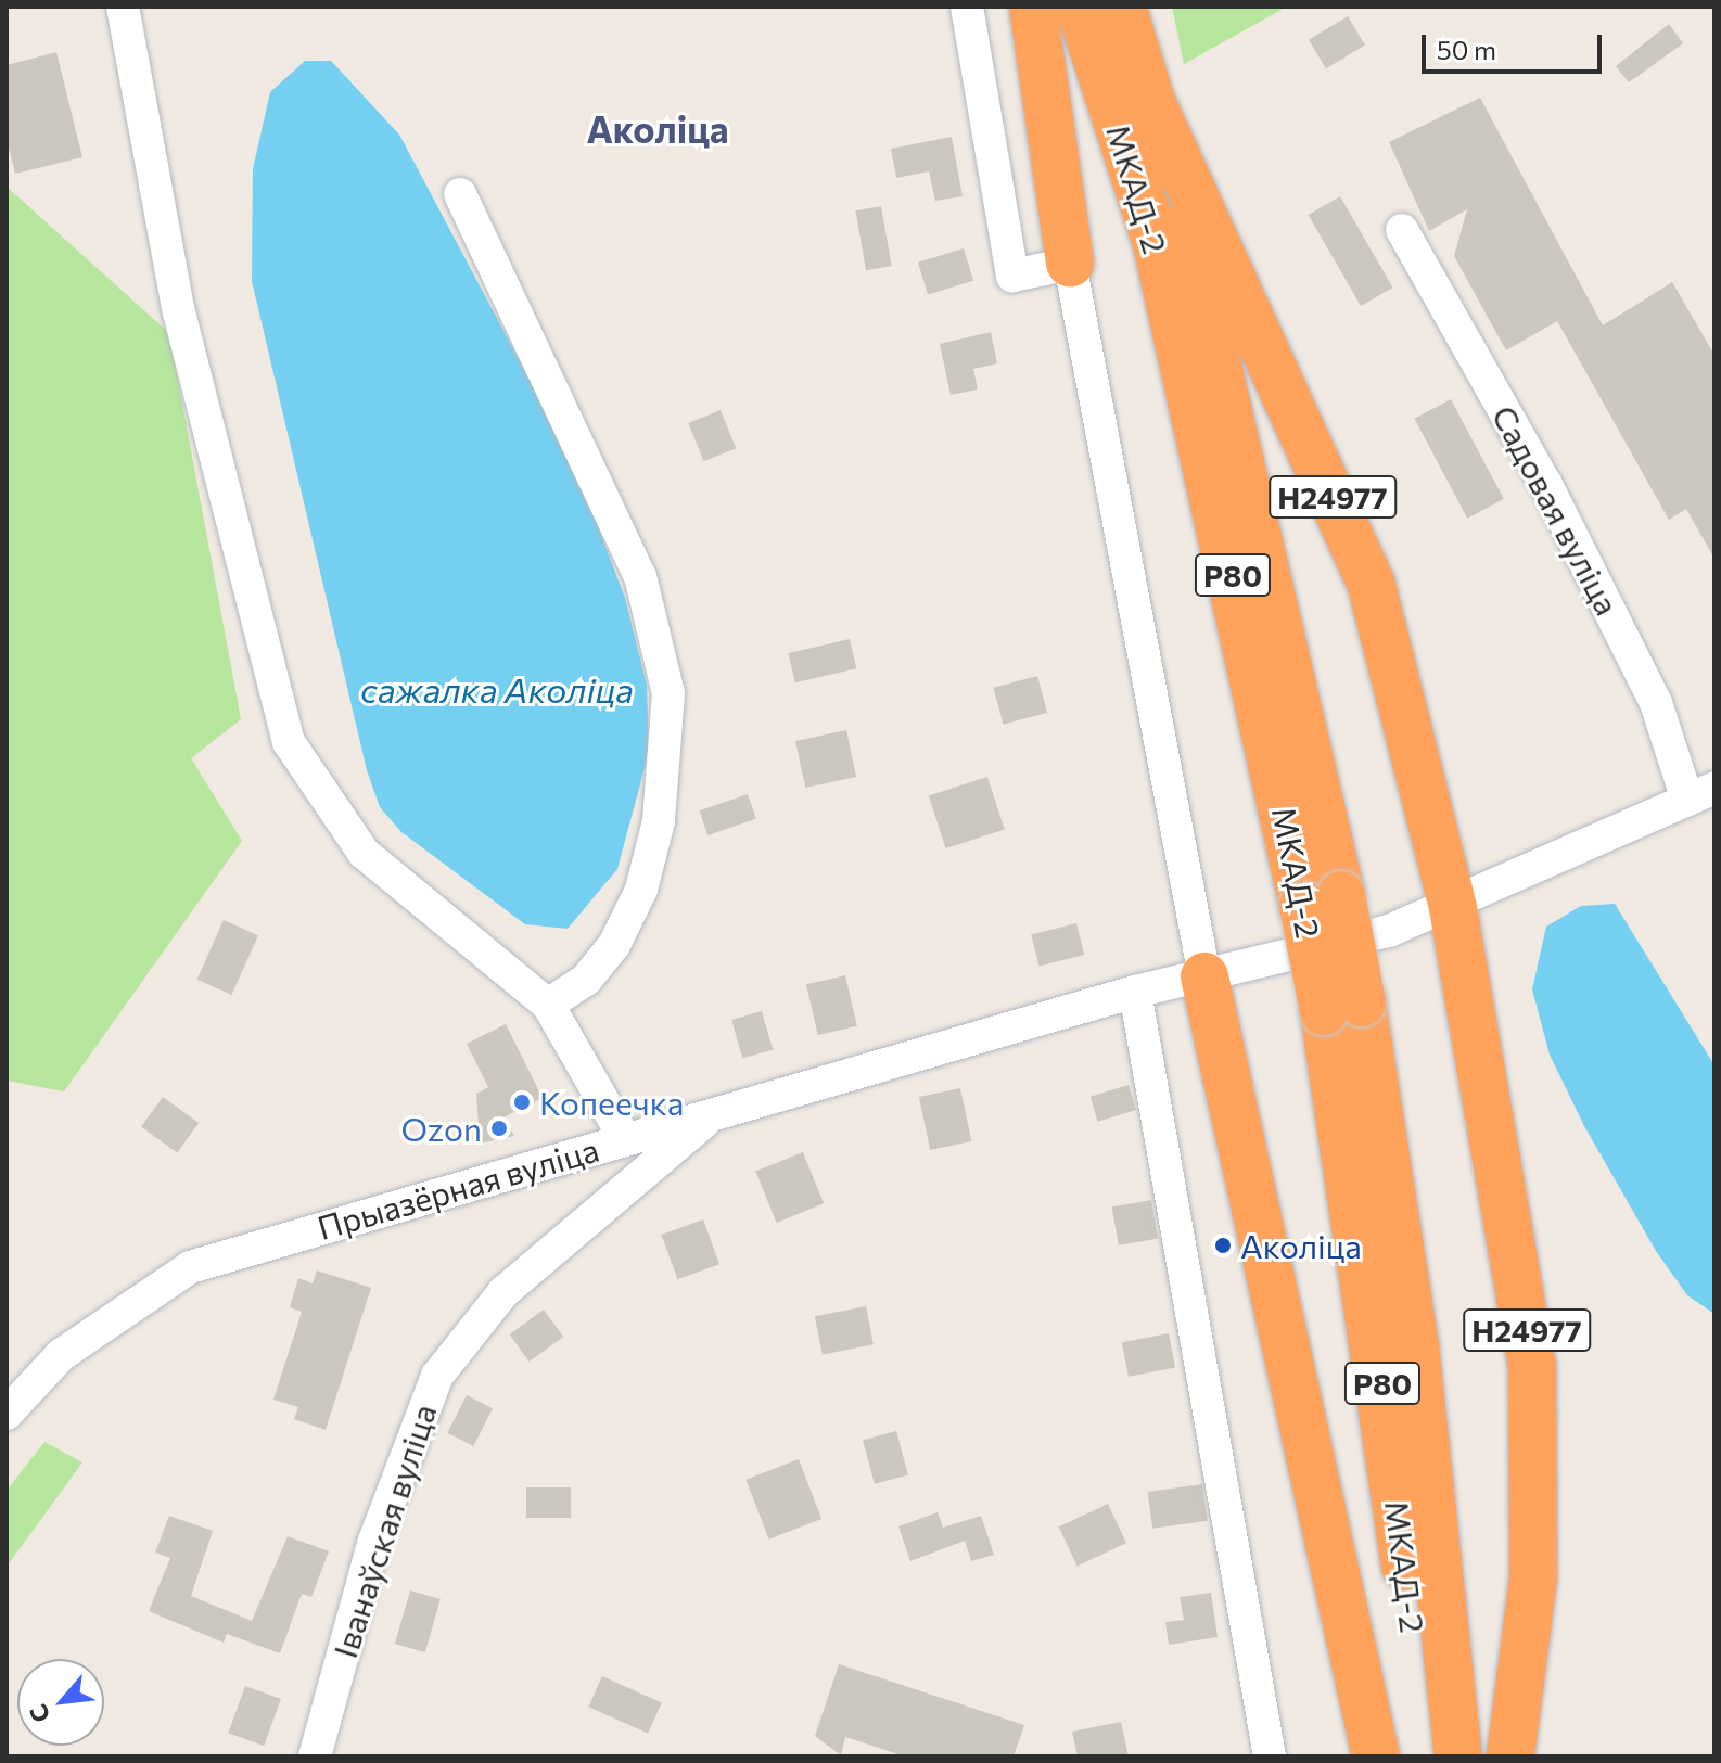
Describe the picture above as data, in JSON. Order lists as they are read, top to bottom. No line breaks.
{"streets":{"highway":["МКАД-2","Н24977","Р80"],"street":["Садовая вуліца","Прыазёрная вуліца","Іванаўская вуліца"]},"crossings":[["МКАД-2","Р80"],["Н24977","Р80"],["Н24977","Прыазёрная вуліца"],["Садовая вуліца","Прыазёрная вуліца"],["Прыазёрная вуліца","Іванаўская вуліца"]],"districts":["Аколіца"],"water":["сажалка Аколіца"],"places":["Копеечка","Ozon","Аколіца"],"scale_bar":"50 m","north":"bottom left"}
